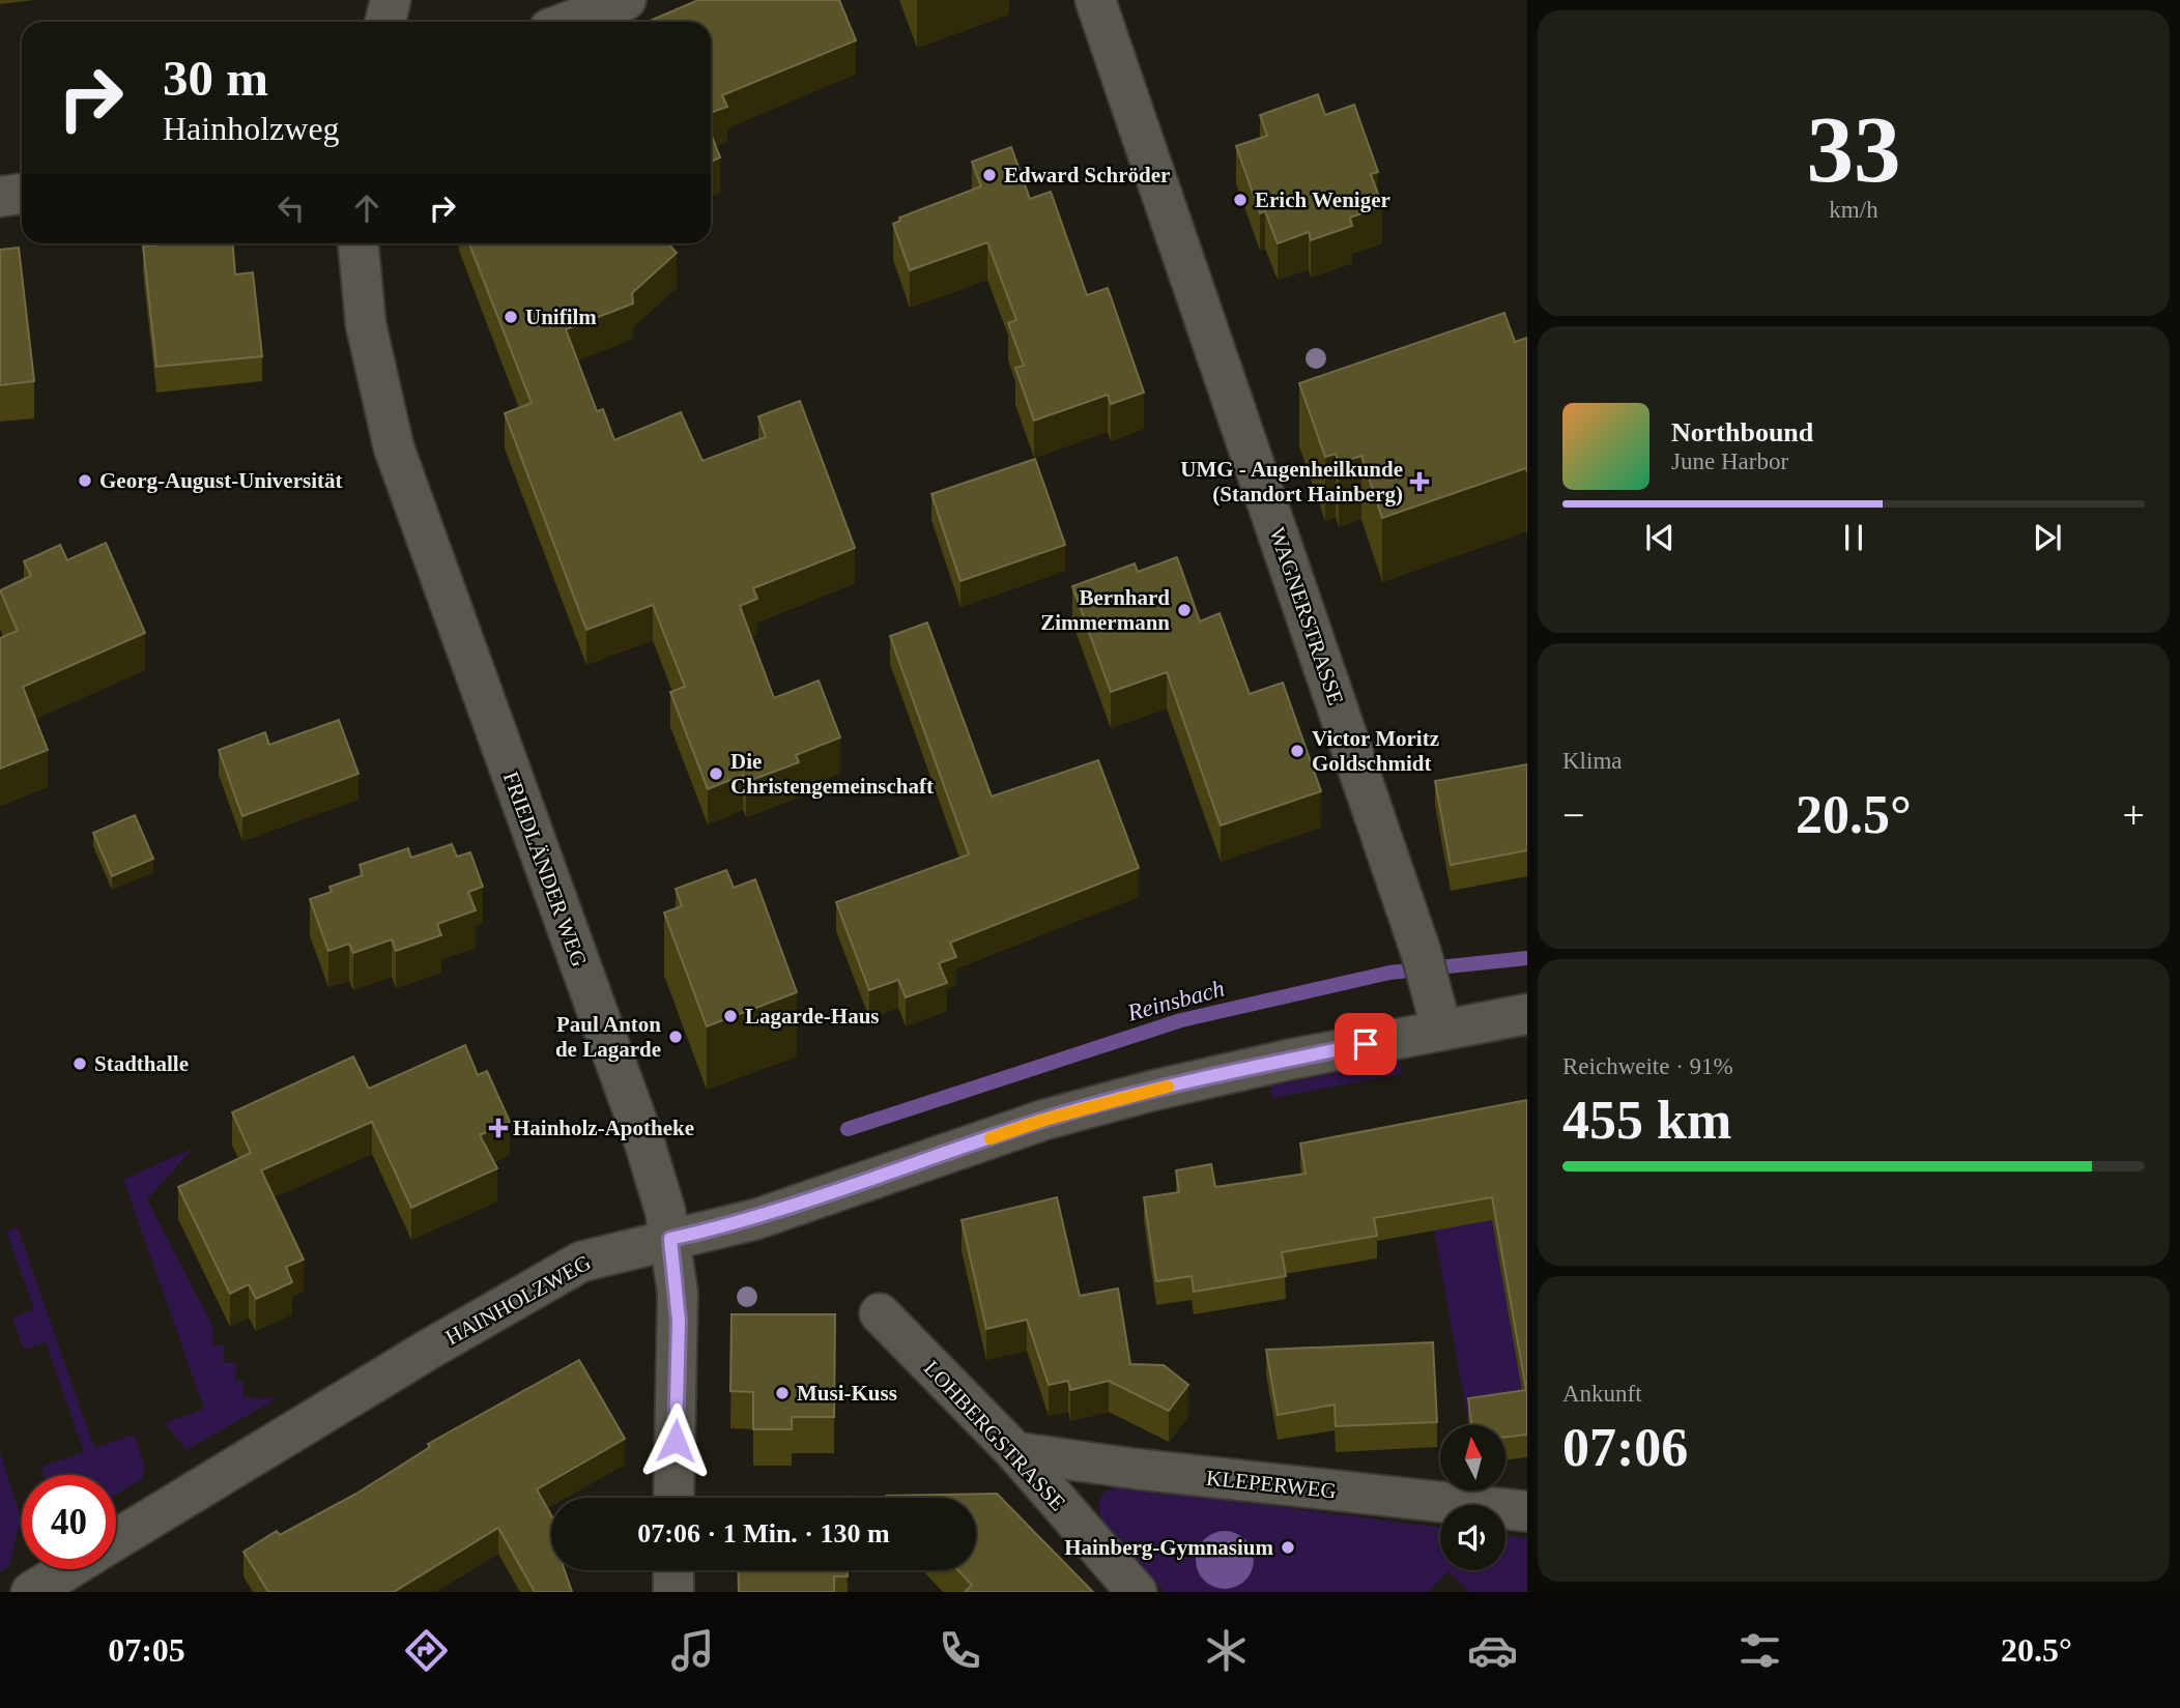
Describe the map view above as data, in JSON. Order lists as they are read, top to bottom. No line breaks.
{"streets":{"street":["WAGNERSTRASSE","FRIEDLÄNDER WEG","HAINHOLZWEG","LOHBERGSTRASSE","KLEPERWEG"]},"crossings":[["WAGNERSTRASSE","HAINHOLZWEG"],["FRIEDLÄNDER WEG","HAINHOLZWEG"],["LOHBERGSTRASSE","KLEPERWEG"]],"water":["Reinsbach"],"places":{"other":["Edward Schröder","Erich Weniger","Unifilm","Georg-August-Universität","Bernhard Zimmermann","Victor Moritz Goldschmidt","Die Christengemeinschaft","Lagarde-Haus","Paul Anton de Lagarde","Stadthalle","Musi-Kuss","Hainberg-Gymnasium"],"health":["UMG - Augenheilkunde (Standort Hainberg)","Hainholz-Apotheke"]},"north":"top","page":{"tile":[["33","km/h"],"Klima",["Reichweite · 91%","455 km"],["Ankunft","07:06"]],"turn":["30 m","Hainholzweg"],"song":["Northbound","June Harbor"],"heat":["−","20.5°","+"],"limit":"40","trip":"07:06 · 1 Min. · 130 m","tabs":["07:05","20.5°"]}}
